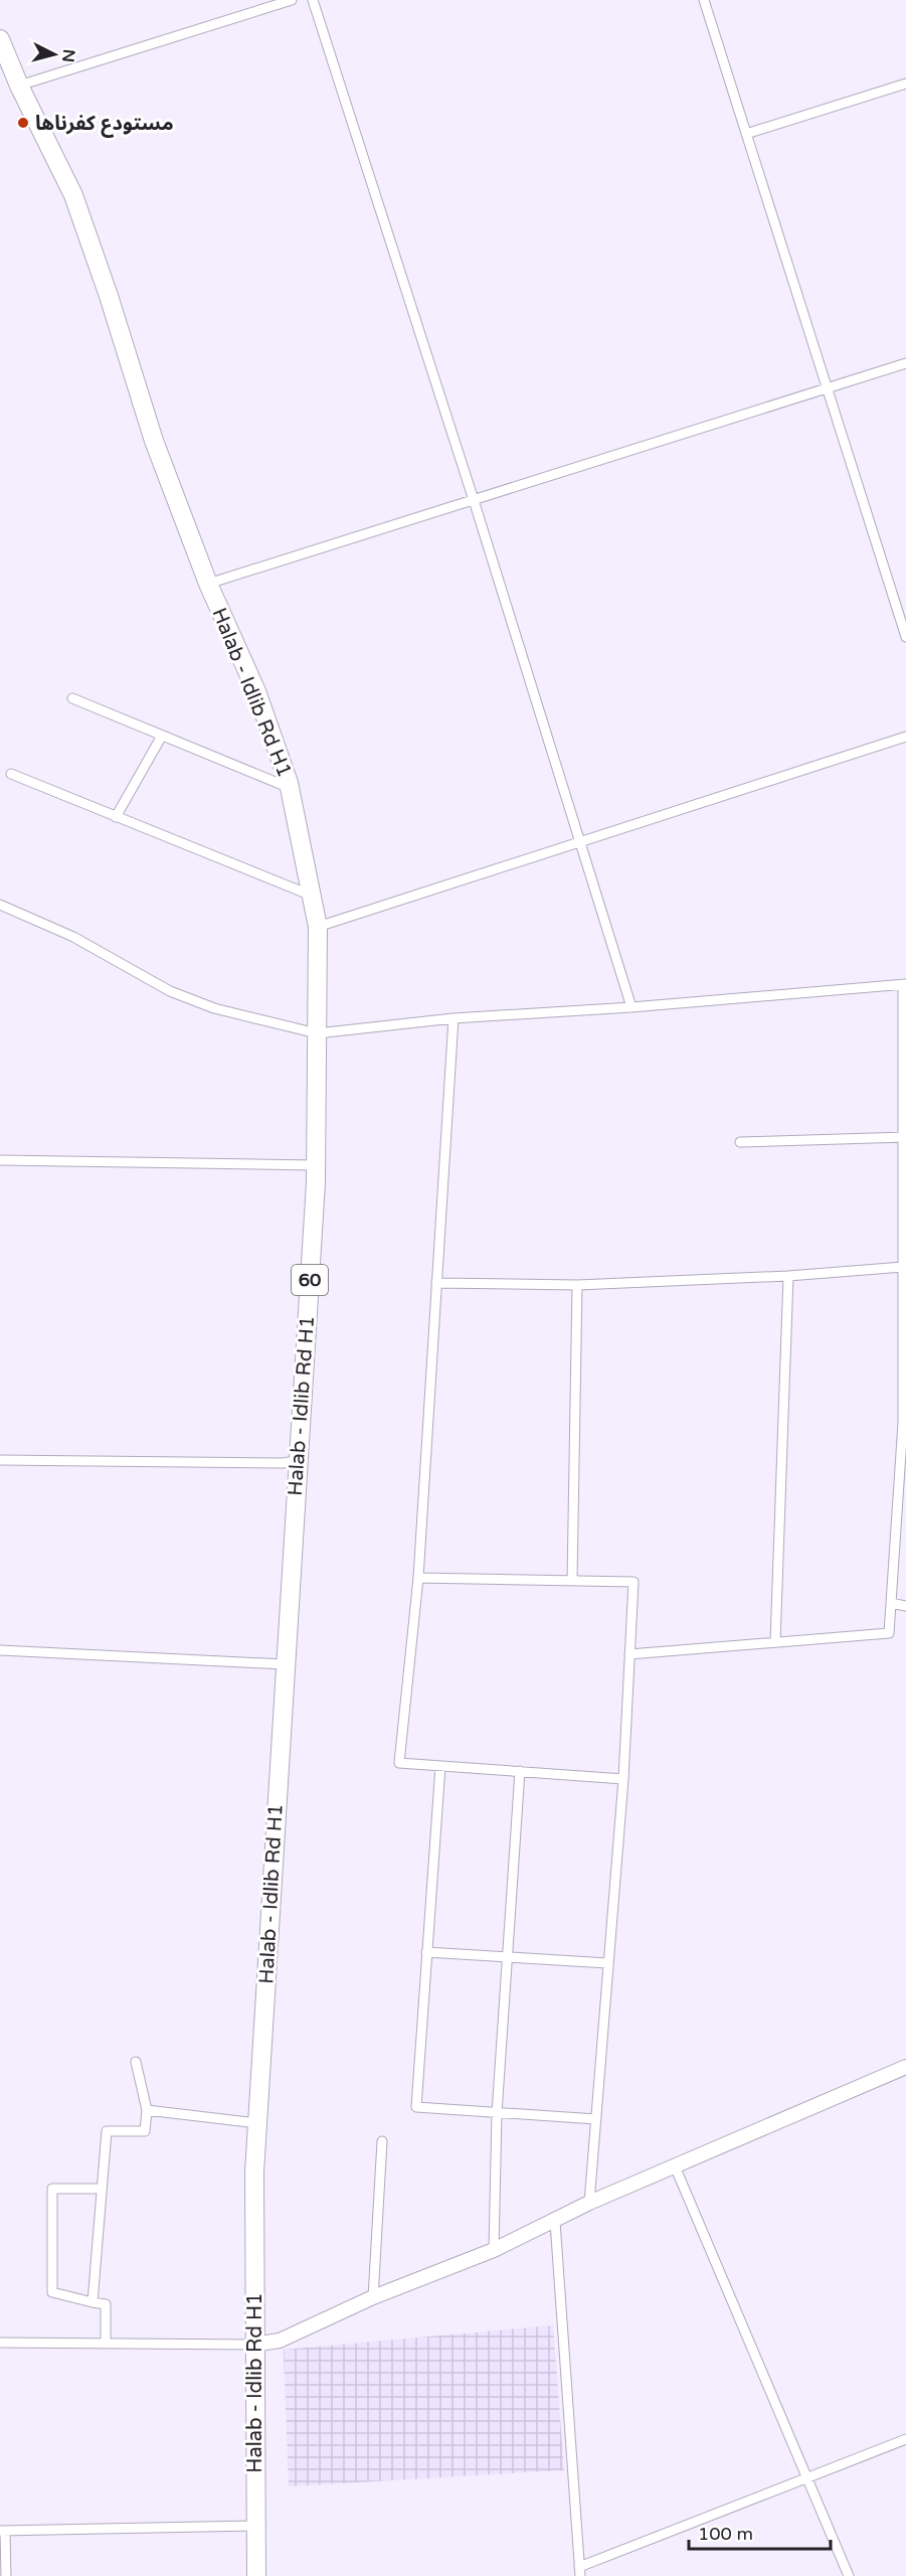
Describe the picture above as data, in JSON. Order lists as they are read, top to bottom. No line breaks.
{"streets":{"highway":["Halab - Idlib Rd H1","60"]},"places":["مستودع كفرناها"],"scale_bar":"100 m","north":"right"}
